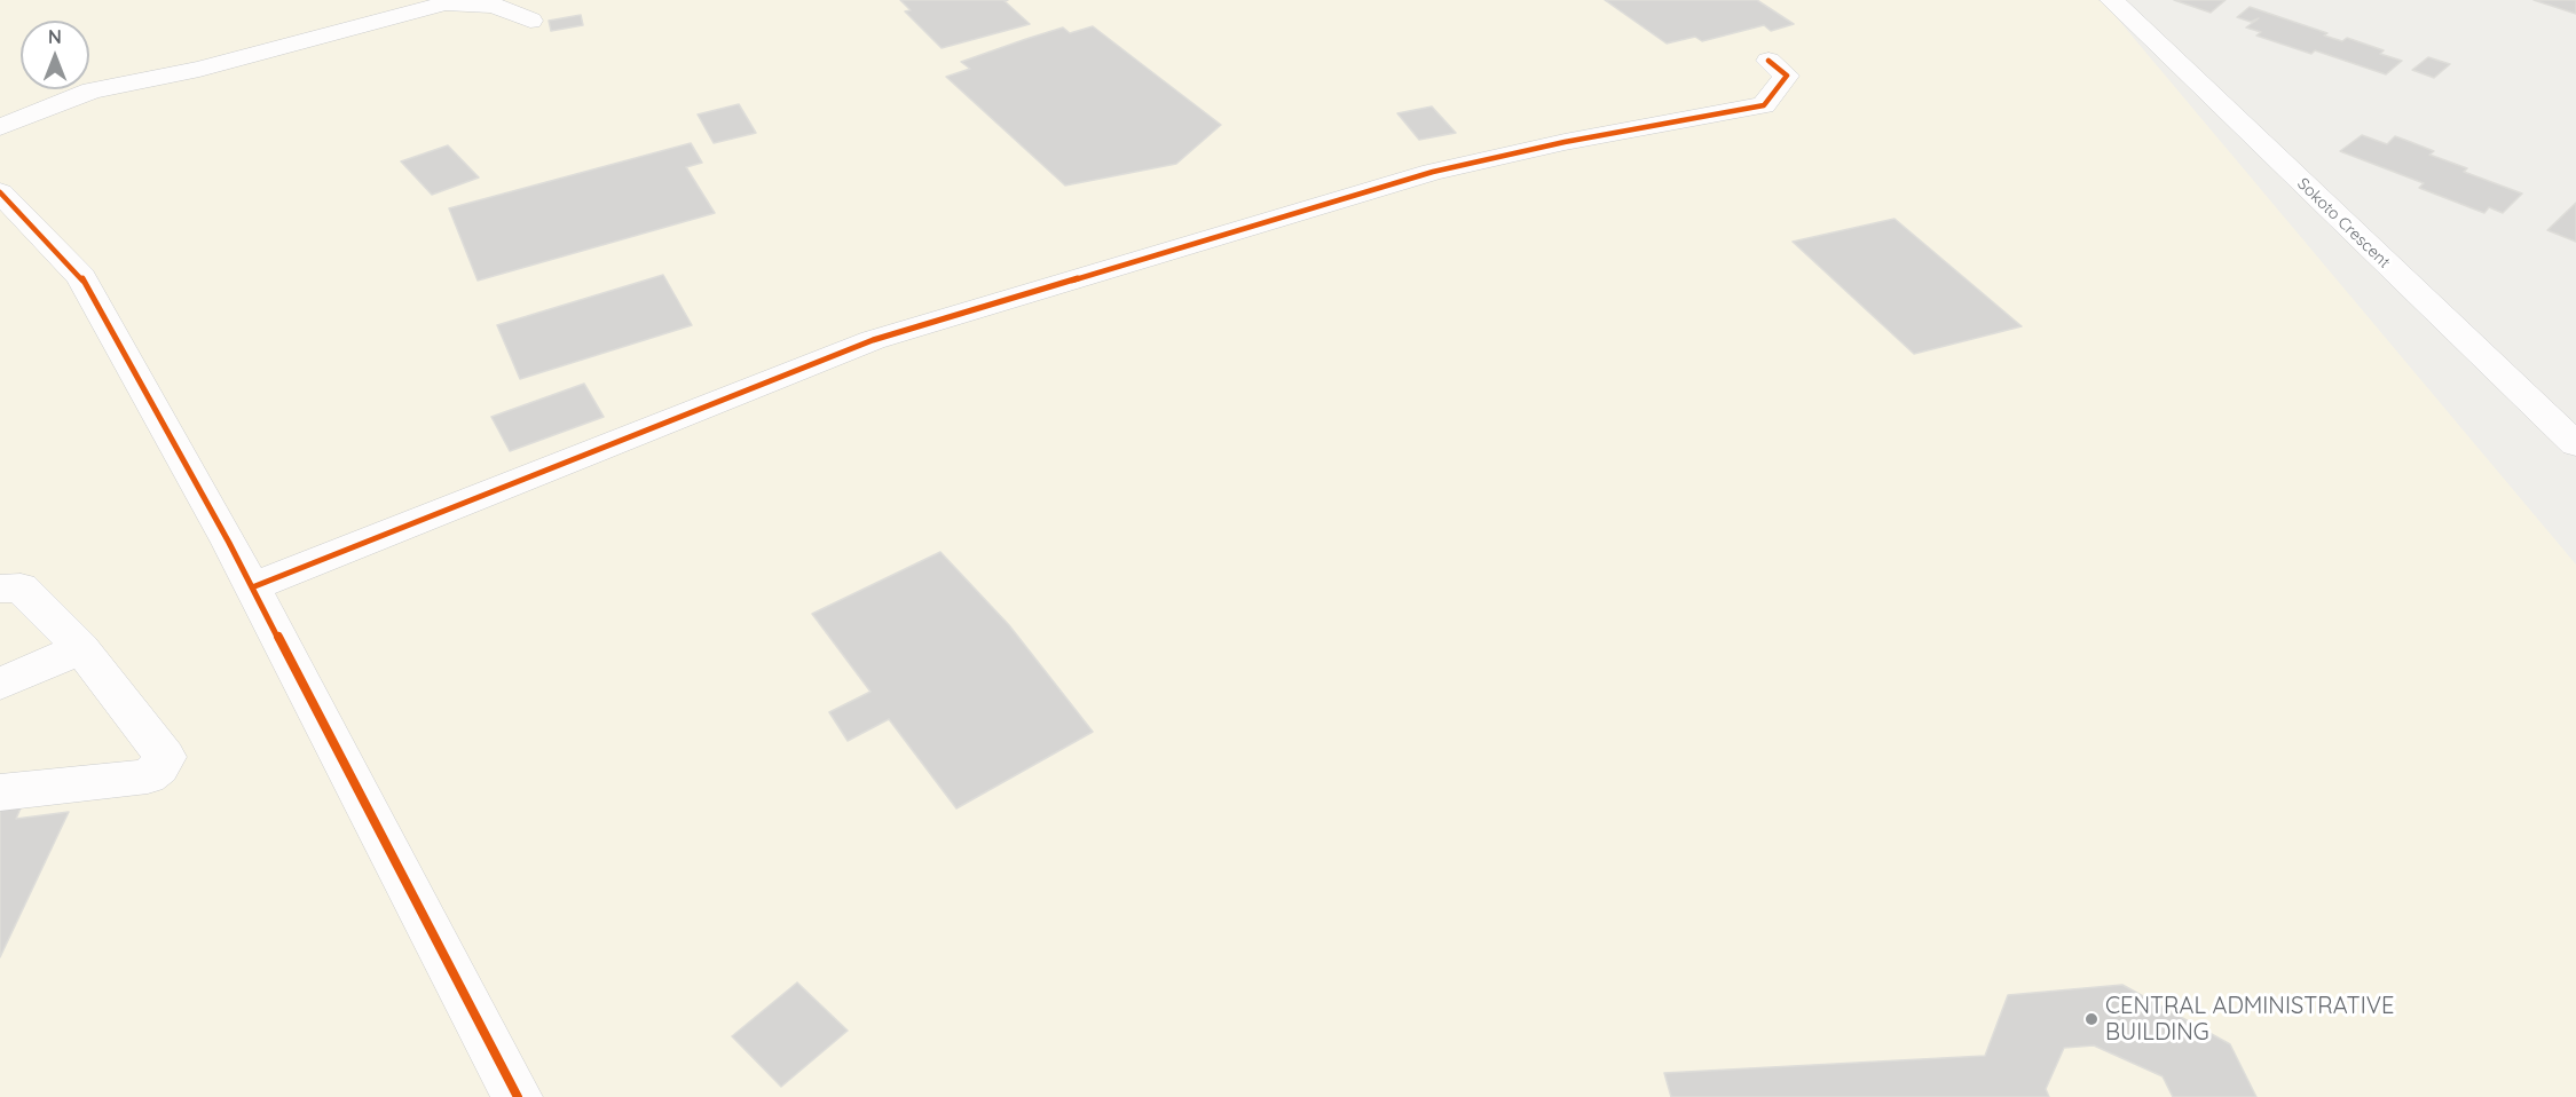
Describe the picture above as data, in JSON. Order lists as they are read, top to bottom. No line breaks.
{"streets":{"street":["Sokoto Crescent"]},"places":["CENTRAL ADMINISTRATIVE BUILDING"],"north":"top"}
